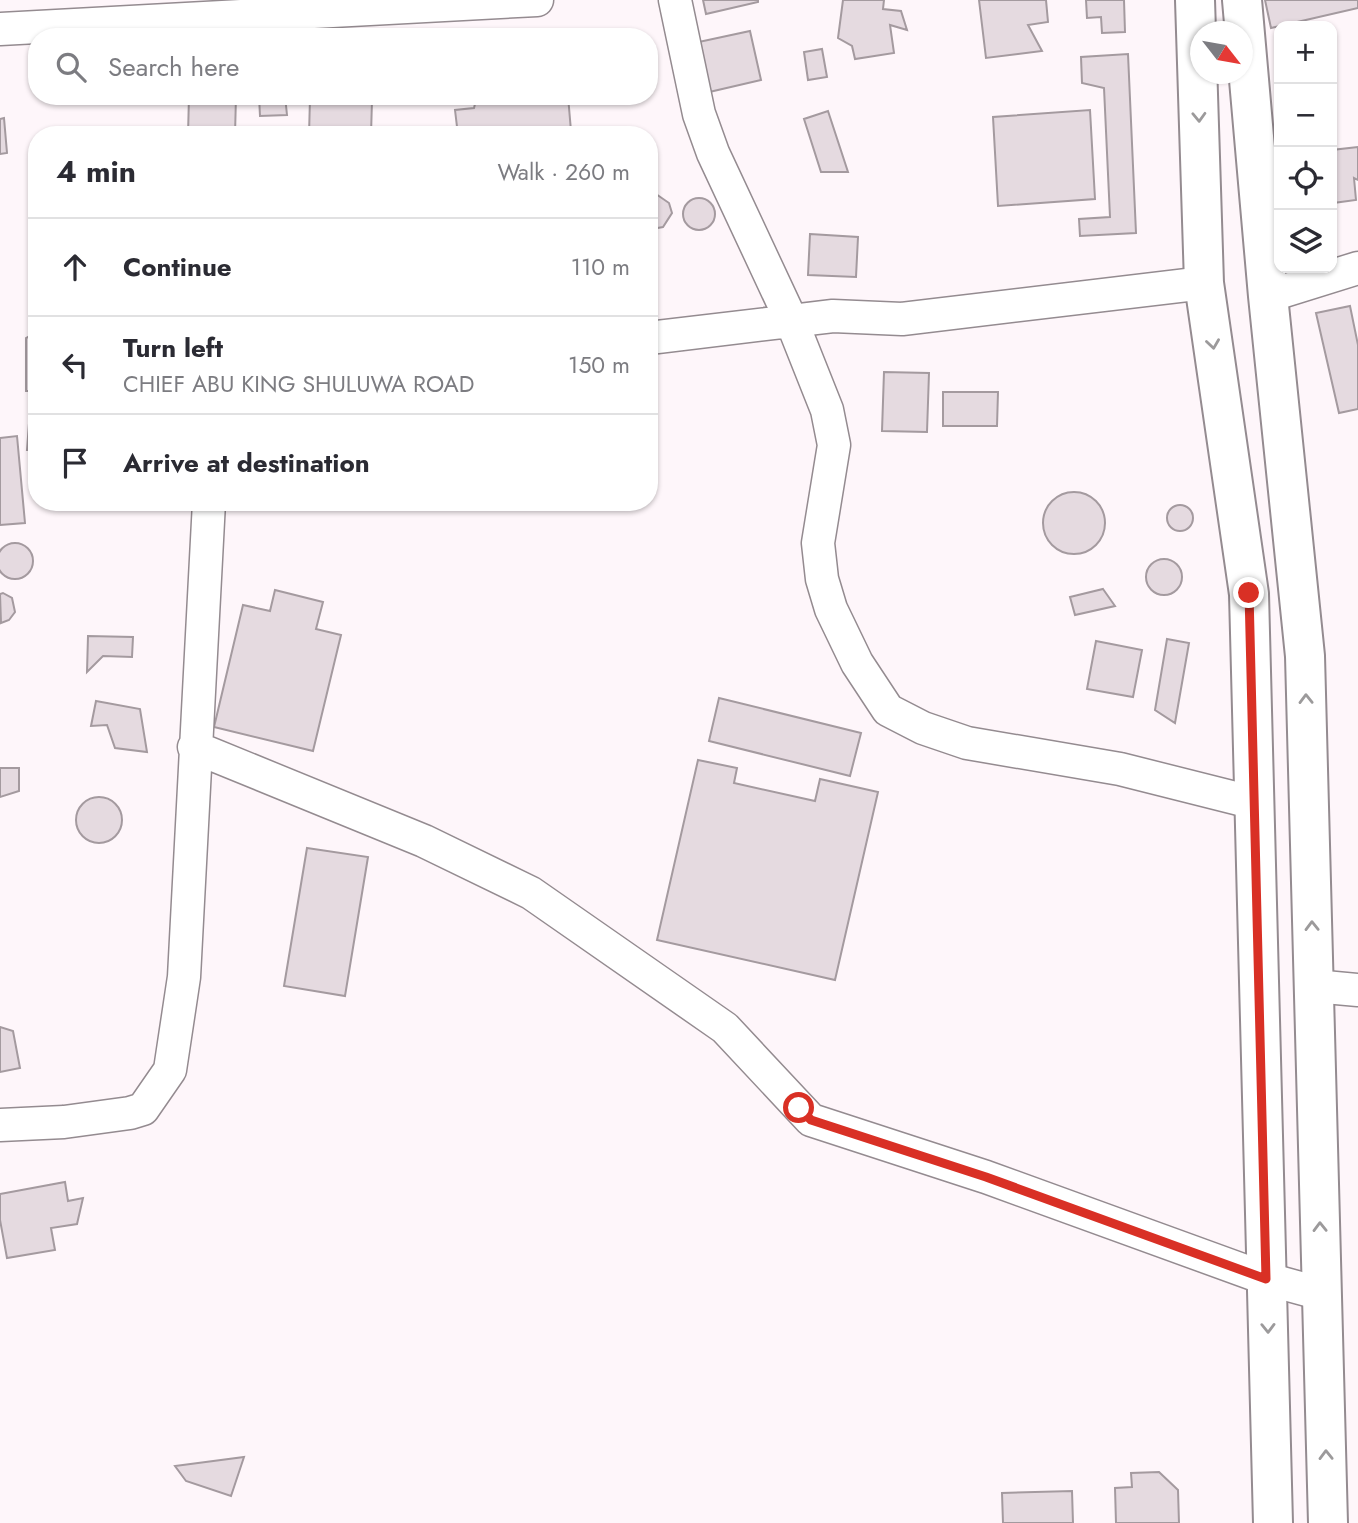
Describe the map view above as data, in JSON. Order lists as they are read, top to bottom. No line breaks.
{"north":"bottom right","page":{"map_buttons":["+","−"],"search":"Search here","heading":["4 min","Walk · 260 m"],"list":[["Continue","110 m"],["Turn left","CHIEF ABU KING SHULUWA ROAD","150 m"],"Arrive at destination"]}}
